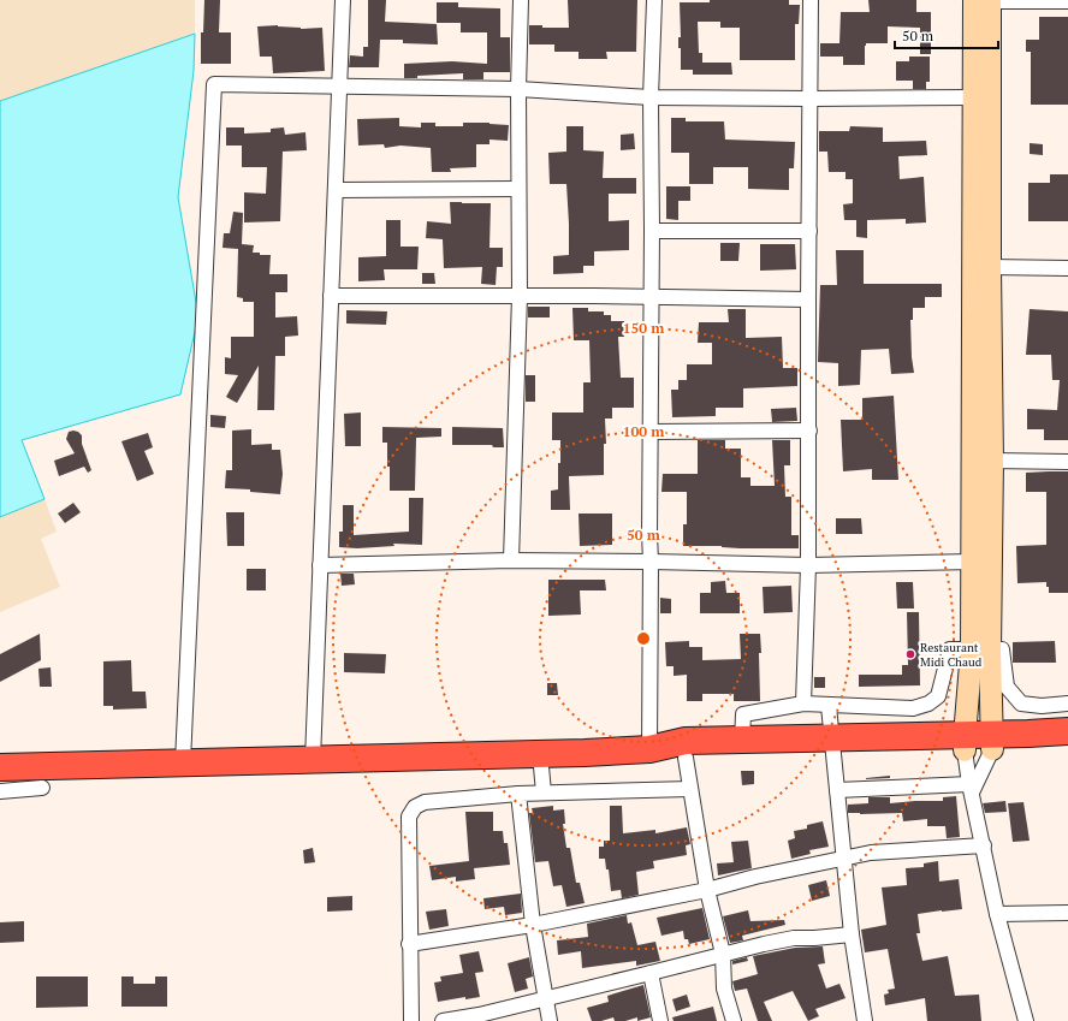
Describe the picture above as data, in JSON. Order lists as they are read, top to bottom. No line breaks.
{"places":["Restaurant Midi Chaud"],"scale_bar":"50 m","rings":["150 m","100 m","50 m"]}
